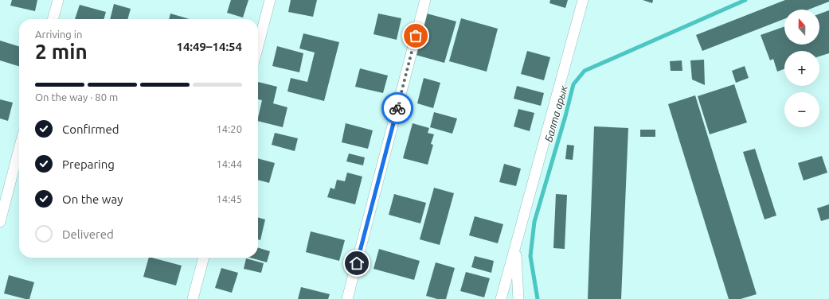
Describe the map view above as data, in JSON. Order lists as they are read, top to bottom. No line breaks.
{"water":["Балта арык"],"north":"top","page":{"map_buttons":["+","−"],"heading":["2 min","Arriving in","14:49–14:54"],"bar":"On the way · 80 m","list":[["Confirmed","14:20"],["Preparing","14:44"],["On the way","14:45"],"Delivered"]}}
